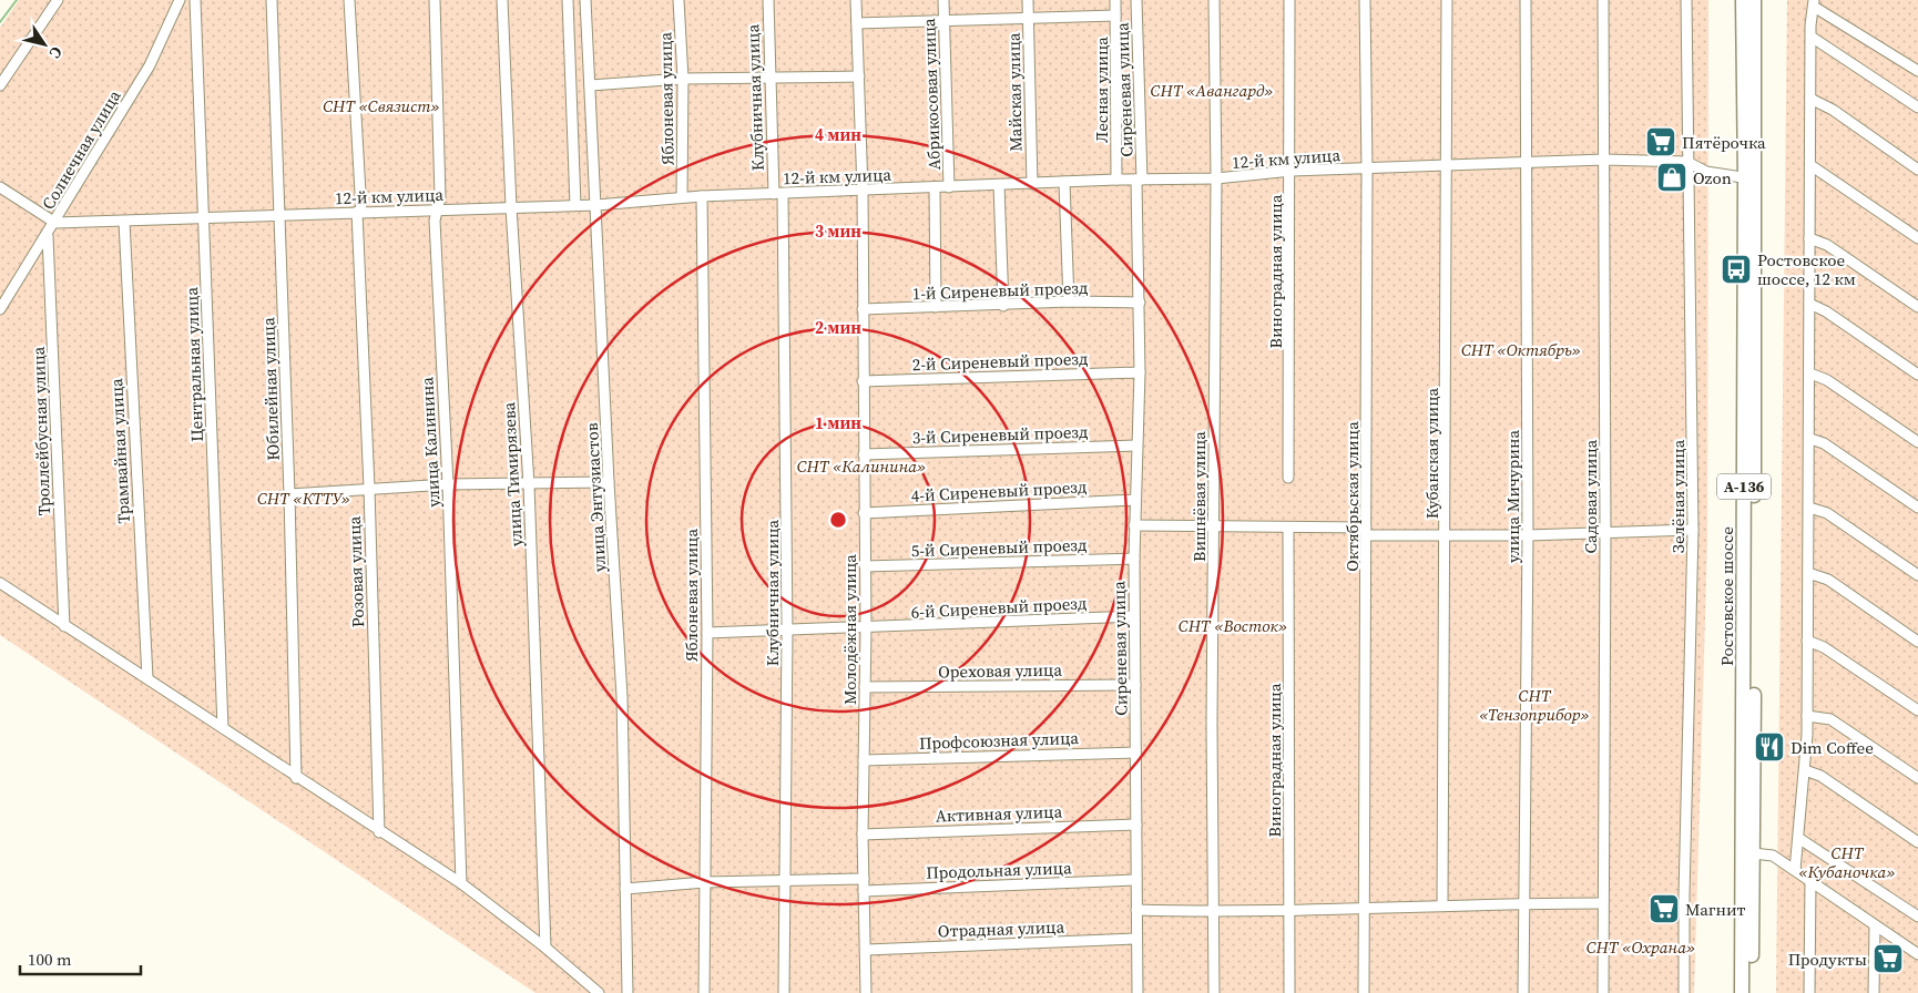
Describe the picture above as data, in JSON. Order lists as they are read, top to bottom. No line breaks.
{"streets":{"highway":["А-136","Ростовское шоссе"],"street":["Лесная улица","Сиреневая улица","Майская улица","Абрикосовая улица","Клубничная улица","Яблоневая улица","Солнечная улица","12-й км улица","Виноградная улица","1-й Сиреневый проезд","2-й Сиреневый проезд","Центральная улица","Юбилейная улица","Троллейбусная улица","3-й Сиреневый проезд","улица Калинина","Трамвайная улица","Кубанская улица","улица Тимирязева","4-й Сиреневый проезд","Вишнёвая улица","Октябрьская улица","улица Мичурина","Садовая улица","Зелёная улица","улица Энтузиастов","5-й Сиреневый проезд","Розовая улица","6-й Сиреневый проезд","Молодёжная улица","Ореховая улица","Профсоюзная улица","Активная улица","Продольная улица","Отрадная улица"]},"crossings":[["Лесная улица","12-й км улица"],["Сиреневая улица","12-й км улица"],["Сиреневая улица","1-й Сиреневый проезд"],["Сиреневая улица","2-й Сиреневый проезд"],["Сиреневая улица","3-й Сиреневый проезд"],["Сиреневая улица","4-й Сиреневый проезд"],["Сиреневая улица","5-й Сиреневый проезд"],["Сиреневая улица","6-й Сиреневый проезд"],["Сиреневая улица","Ореховая улица"],["Сиреневая улица","Профсоюзная улица"],["Сиреневая улица","Активная улица"],["Сиреневая улица","Продольная улица"],["Сиреневая улица","Отрадная улица"],["Майская улица","12-й км улица"],["Абрикосовая улица","12-й км улица"],["Клубничная улица","12-й км улица"],["Клубничная улица","6-й Сиреневый проезд"],["Яблоневая улица","12-й км улица"],["Яблоневая улица","6-й Сиреневый проезд"],["Солнечная улица","12-й км улица"],["Солнечная улица","Троллейбусная улица"],["12-й км улица","Виноградная улица"],["12-й км улица","Центральная улица"],["12-й км улица","Юбилейная улица"],["12-й км улица","улица Калинина"],["12-й км улица","Трамвайная улица"],["12-й км улица","Кубанская улица"],["12-й км улица","улица Тимирязева"],["12-й км улица","Вишнёвая улица"],["12-й км улица","Октябрьская улица"],["12-й км улица","улица Мичурина"],["12-й км улица","Садовая улица"],["12-й км улица","Зелёная улица"],["12-й км улица","улица Энтузиастов"],["12-й км улица","Розовая улица"],["12-й км улица","Молодёжная улица"],["1-й Сиреневый проезд","Молодёжная улица"],["2-й Сиреневый проезд","Молодёжная улица"],["3-й Сиреневый проезд","Молодёжная улица"],["4-й Сиреневый проезд","Молодёжная улица"],["5-й Сиреневый проезд","Молодёжная улица"],["6-й Сиреневый проезд","Молодёжная улица"],["Молодёжная улица","Ореховая улица"],["Молодёжная улица","Профсоюзная улица"],["Молодёжная улица","Активная улица"],["Молодёжная улица","Продольная улица"],["Молодёжная улица","Отрадная улица"]],"parks":["СНТ «Авангард»","СНТ «Связист»","СНТ «Октябрь»","СНТ «Калинина»","СНТ «КТТУ»","СНТ «Восток»","СНТ «Тензоприбор»","СНТ «Кубаночка»","СНТ «Охрана»"],"places":{"supermarket":["Пятёрочка","Магнит","Продукты"],"shop":["Ozon"],"bus stop":["Ростовское шоссе, 12 км"],"restaurant":["Dim Coffee"]},"scale_bar":"100 m","north":"bottom right","rings":["4 мин","3 мин","2 мин","1 мин"]}
